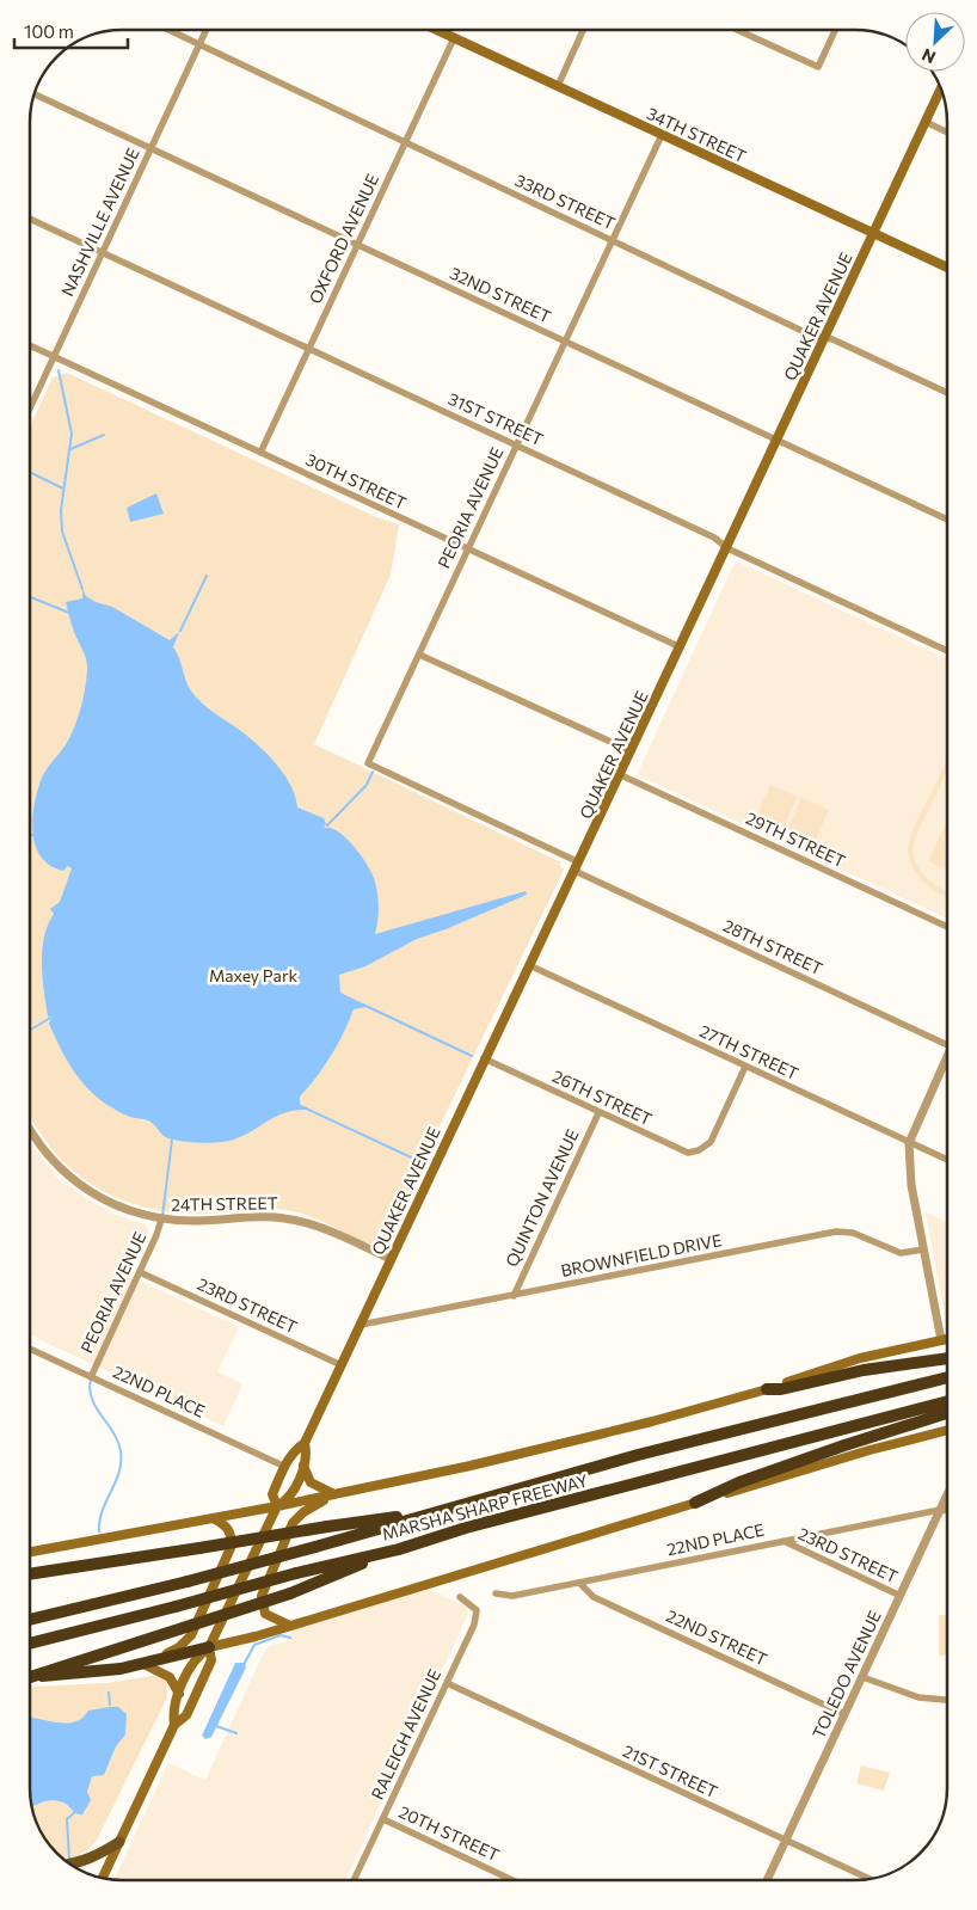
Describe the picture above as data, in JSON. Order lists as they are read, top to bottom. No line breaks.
{"streets":{"highway":["MARSHA SHARP FREEWAY"],"main road":["34TH STREET","QUAKER AVENUE"],"street":["33RD STREET","NASHVILLE AVENUE","OXFORD AVENUE","32ND STREET","31ST STREET","30TH STREET","PEORIA AVENUE","29TH STREET","28TH STREET","27TH STREET","26TH STREET","QUINTON AVENUE","24TH STREET","BROWNFIELD DRIVE","23RD STREET","22ND PLACE","22ND STREET","TOLEDO AVENUE","RALEIGH AVENUE","21ST STREET","20TH STREET"]},"crossings":[["34TH STREET","OXFORD AVENUE"],["34TH STREET","QUAKER AVENUE"],["34TH STREET","PEORIA AVENUE"],["33RD STREET","NASHVILLE AVENUE"],["33RD STREET","OXFORD AVENUE"],["33RD STREET","QUAKER AVENUE"],["33RD STREET","PEORIA AVENUE"],["NASHVILLE AVENUE","32ND STREET"],["NASHVILLE AVENUE","31ST STREET"],["NASHVILLE AVENUE","30TH STREET"],["OXFORD AVENUE","32ND STREET"],["OXFORD AVENUE","31ST STREET"],["OXFORD AVENUE","30TH STREET"],["32ND STREET","QUAKER AVENUE"],["32ND STREET","PEORIA AVENUE"],["QUAKER AVENUE","31ST STREET"],["QUAKER AVENUE","30TH STREET"],["QUAKER AVENUE","29TH STREET"],["QUAKER AVENUE","28TH STREET"],["QUAKER AVENUE","27TH STREET"],["QUAKER AVENUE","26TH STREET"],["QUAKER AVENUE","24TH STREET"],["QUAKER AVENUE","BROWNFIELD DRIVE"],["QUAKER AVENUE","23RD STREET"],["QUAKER AVENUE","22ND PLACE"],["31ST STREET","PEORIA AVENUE"],["30TH STREET","PEORIA AVENUE"],["PEORIA AVENUE","28TH STREET"],["PEORIA AVENUE","24TH STREET"],["PEORIA AVENUE","23RD STREET"],["PEORIA AVENUE","22ND PLACE"],["27TH STREET","26TH STREET"],["26TH STREET","QUINTON AVENUE"],["QUINTON AVENUE","BROWNFIELD DRIVE"],["23RD STREET","22ND PLACE"],["23RD STREET","TOLEDO AVENUE"],["22ND PLACE","22ND STREET"],["22ND PLACE","TOLEDO AVENUE"],["22ND STREET","TOLEDO AVENUE"],["TOLEDO AVENUE","21ST STREET"],["RALEIGH AVENUE","21ST STREET"],["RALEIGH AVENUE","20TH STREET"]],"parks":["Maxey Park"],"scale_bar":"100 m","north":"bottom left"}
